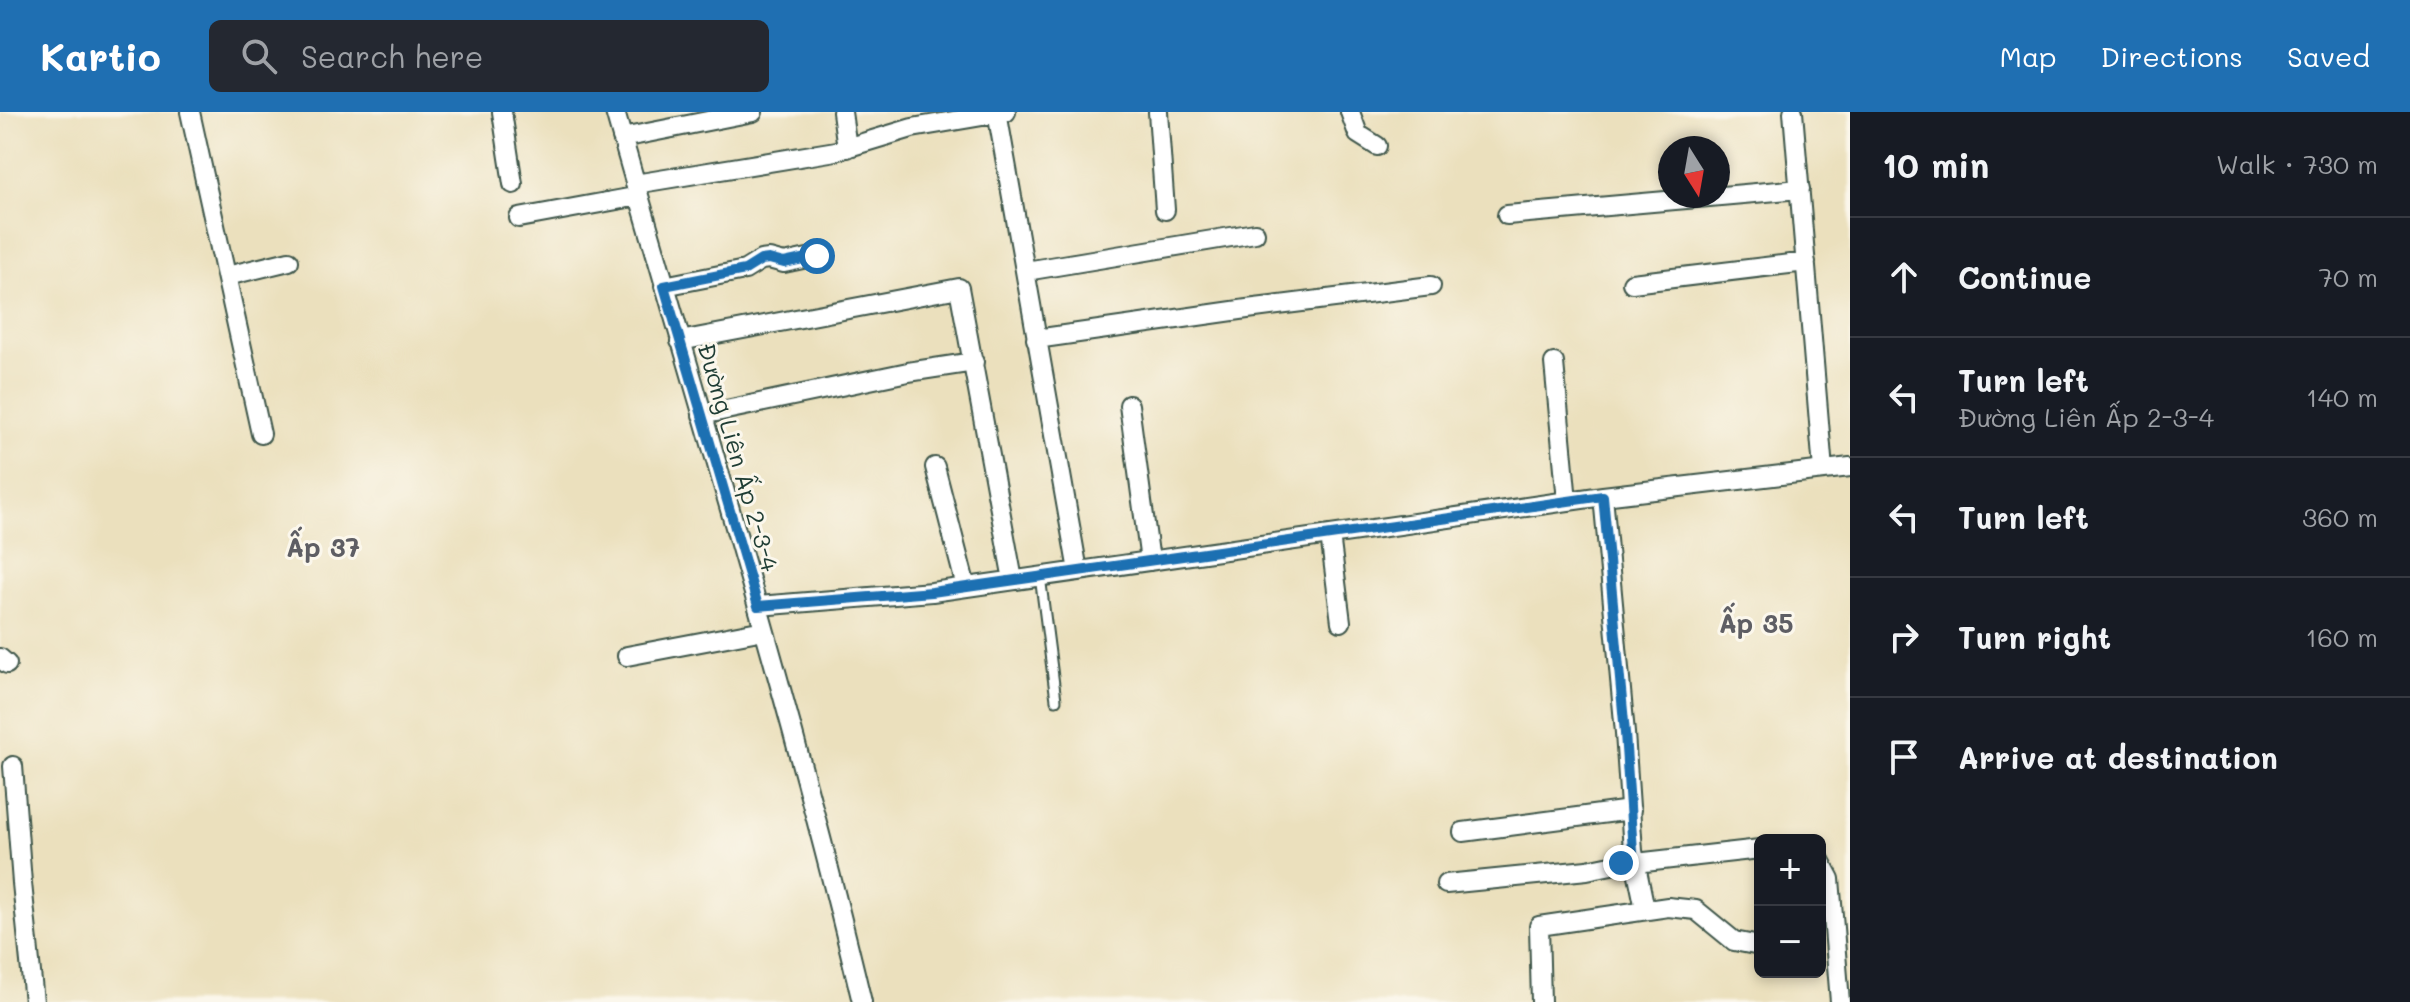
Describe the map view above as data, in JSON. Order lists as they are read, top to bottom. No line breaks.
{"streets":{"street":["Đường Liên Ấp 2-3-4"]},"districts":["Ấp 37","Ấp 35"],"north":"bottom","page":{"header":"Kartio","search":"Search here","nav":["Map","Directions","Saved"],"heading":["10 min","Walk · 730 m"],"list":[["Continue","70 m"],["Turn left","Đường Liên Ấp 2-3-4","140 m"],["Turn left","360 m"],["Turn right","160 m"],"Arrive at destination"],"map_buttons":["+","−"]}}
